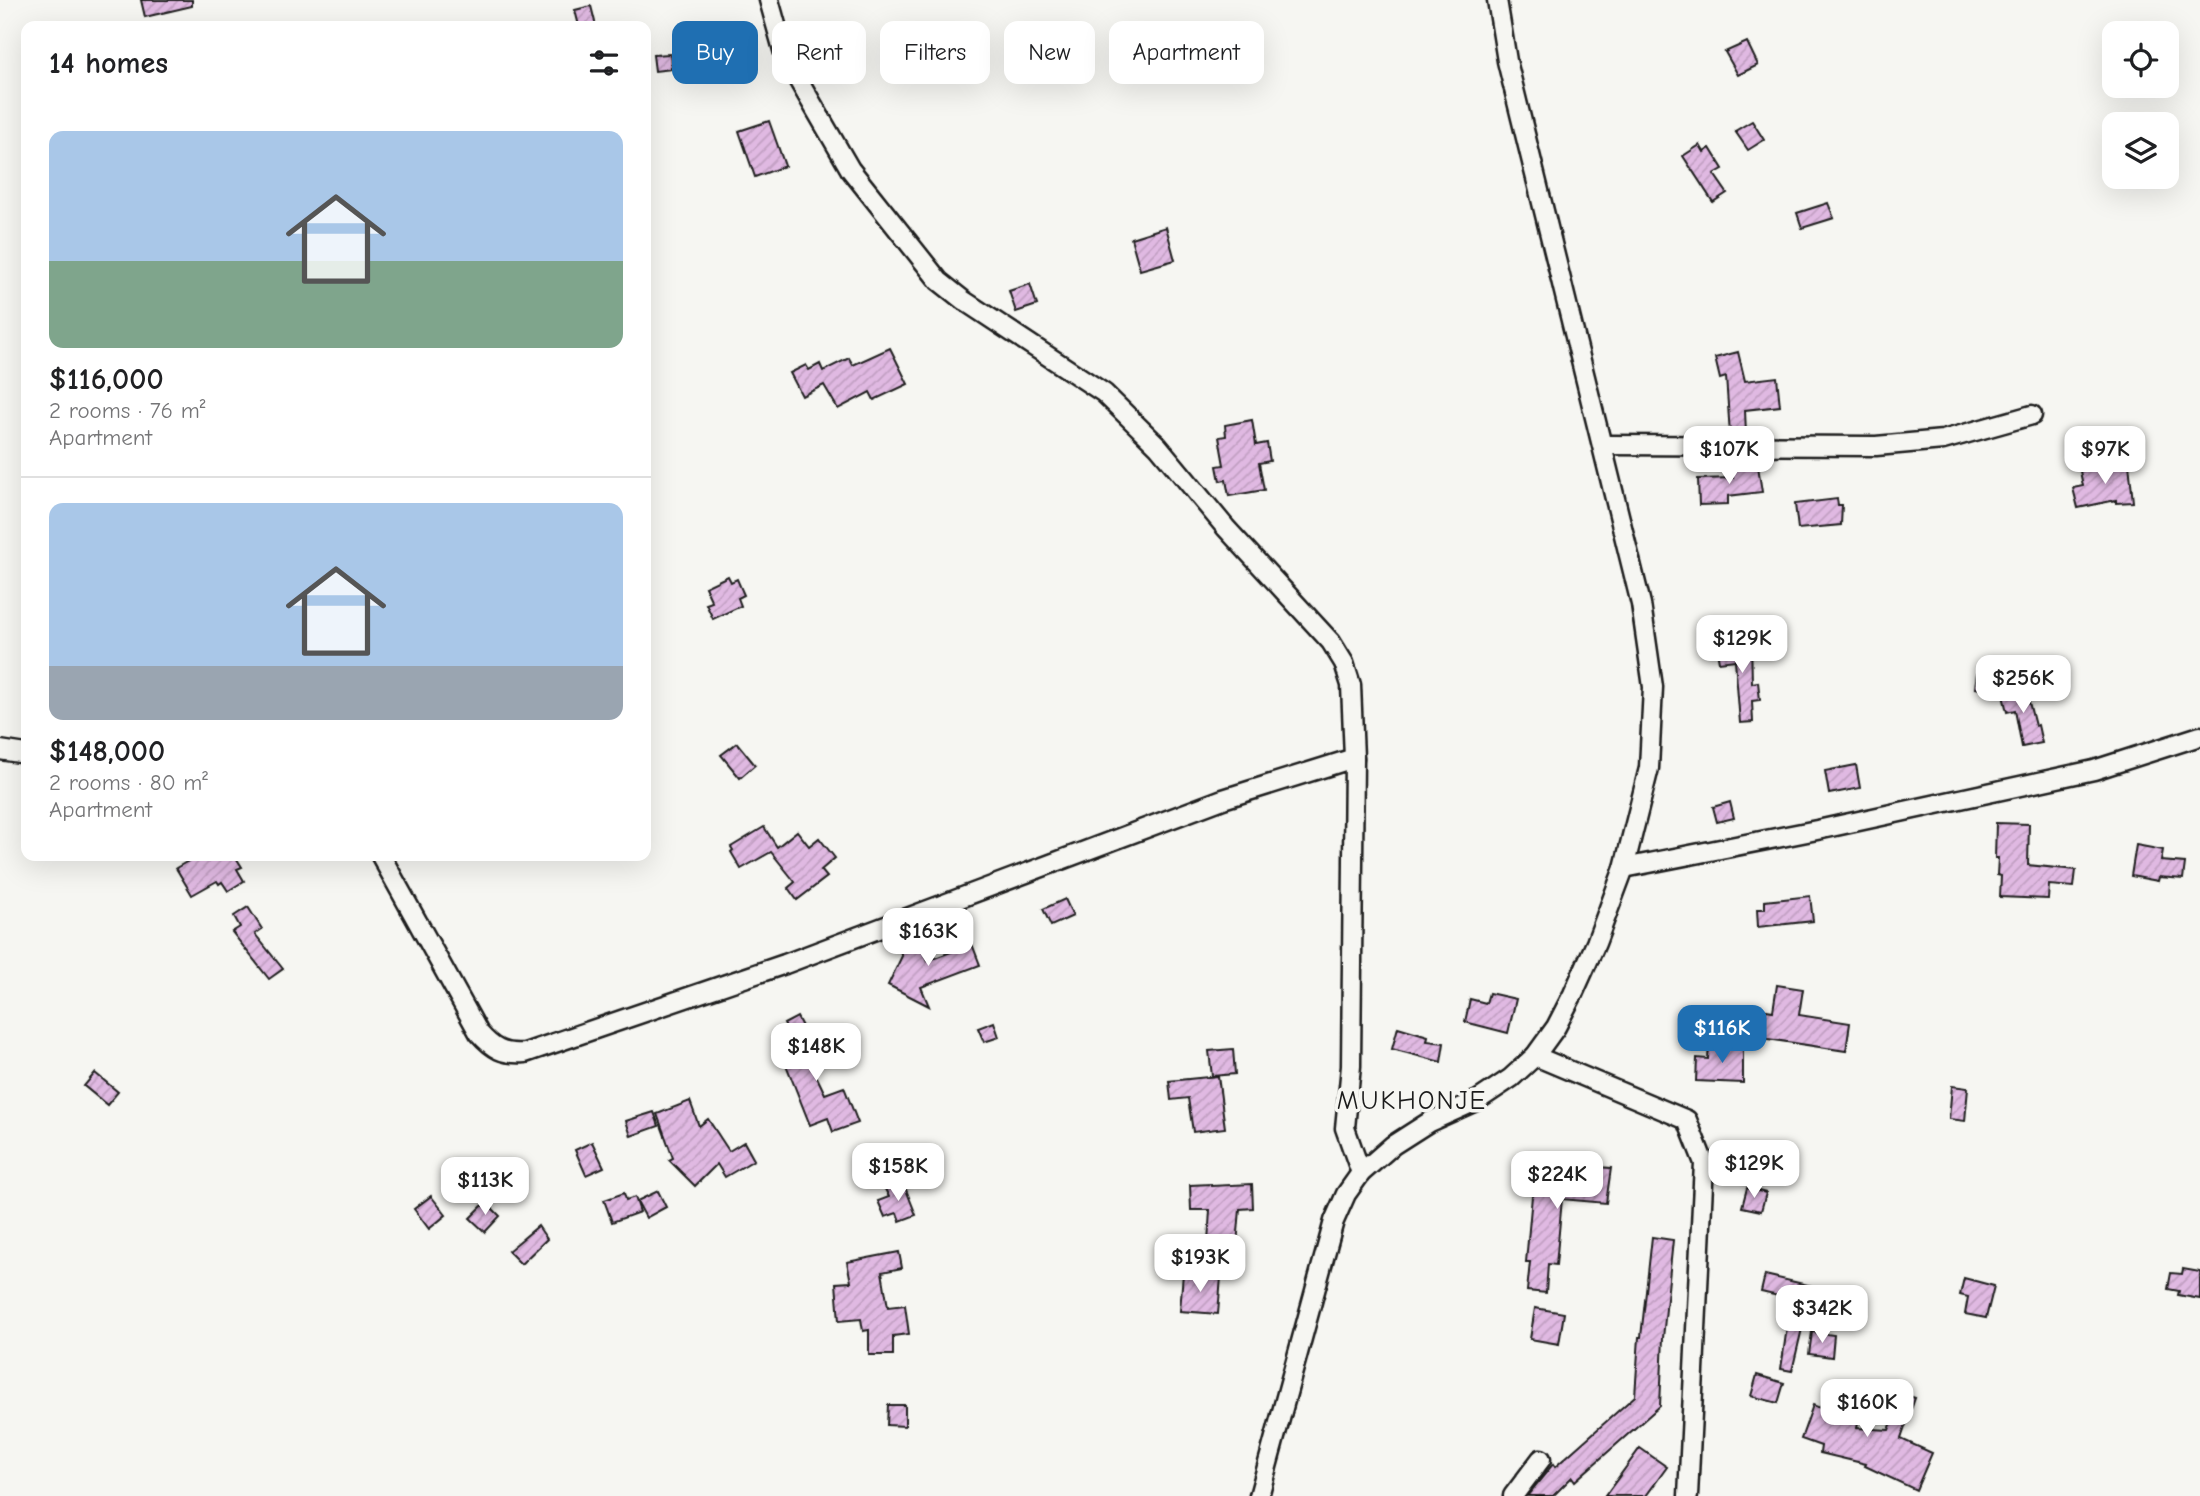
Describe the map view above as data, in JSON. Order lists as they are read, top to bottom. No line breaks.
{"districts":["MUKHONJE"],"page":{"chip":["Buy","Rent","Filters","New","Apartment"],"heading":"14 homes","list":[{"name":"$116,000","note":"2 rooms · 76 m² · Apartment"},{"name":"$148,000","note":"2 rooms · 80 m² · Apartment"}],"price":["$107K","$97K","$129K","$256K","$163K","$116K","$148K","$129K","$158K","$224K","$113K","$193K","$342K","$160K"]}}
